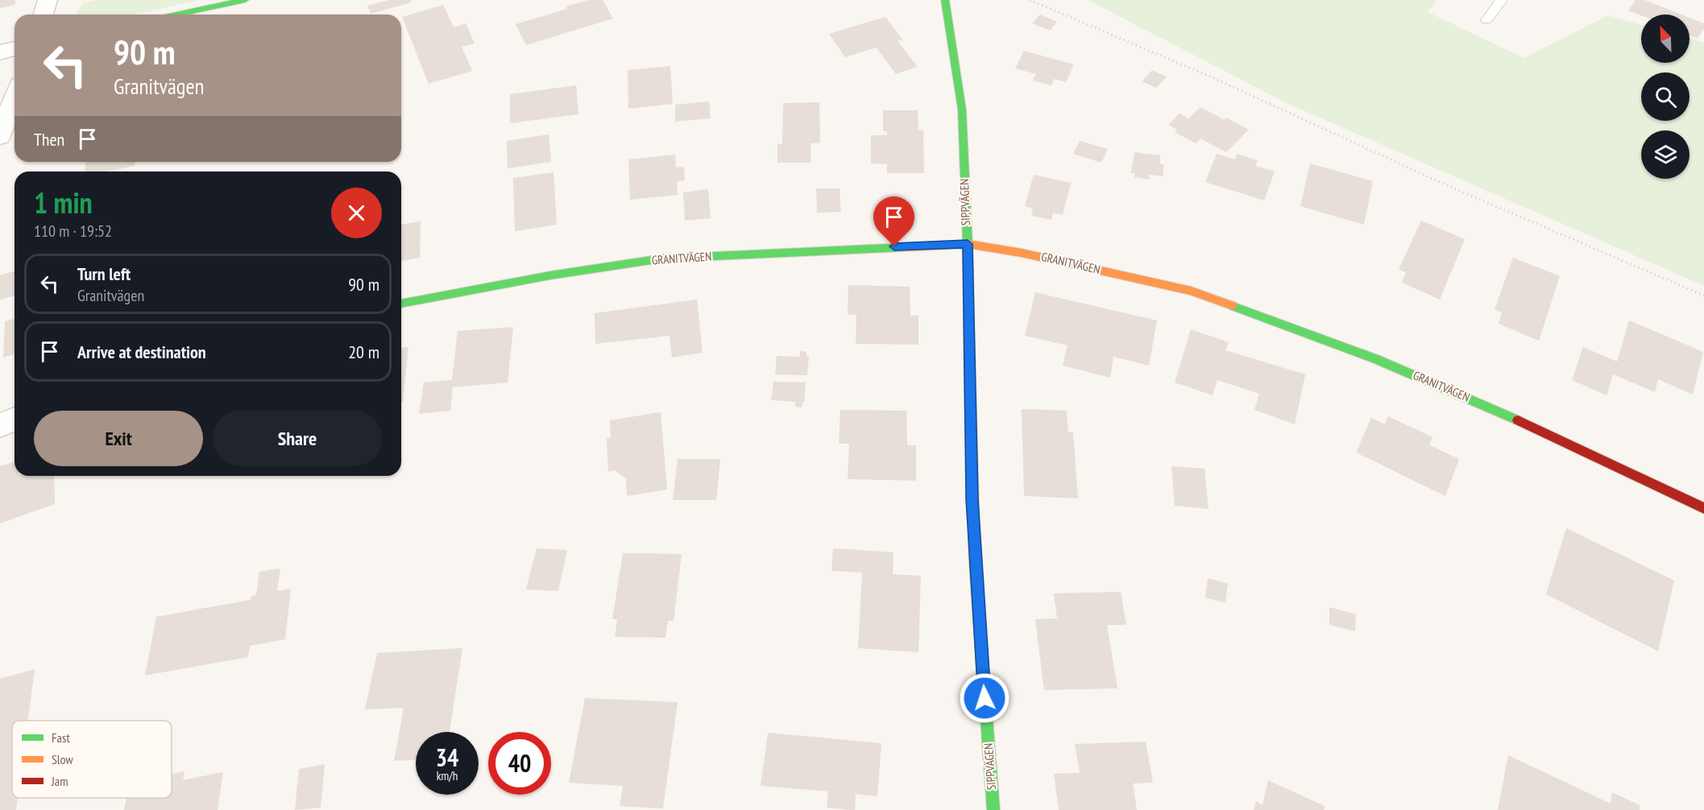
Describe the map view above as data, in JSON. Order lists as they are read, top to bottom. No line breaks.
{"streets":{"street":["SIPPVÄGEN","GRANITVÄGEN"]},"crossings":[["SIPPVÄGEN","GRANITVÄGEN"]],"legend":["Fast","Slow","Jam"],"north":"top left","page":{"turn":["90 m","Granitvägen"],"then":"Then","heading":["1 min","110 m · 19:52"],"list":[{"name":"Turn left","note":"Granitvägen","value":"90 m"},{"name":"Arrive at destination","value":"20 m"}],"buttons":["Exit","Share"],"speed":"34 km/h","limit":"40"}}
